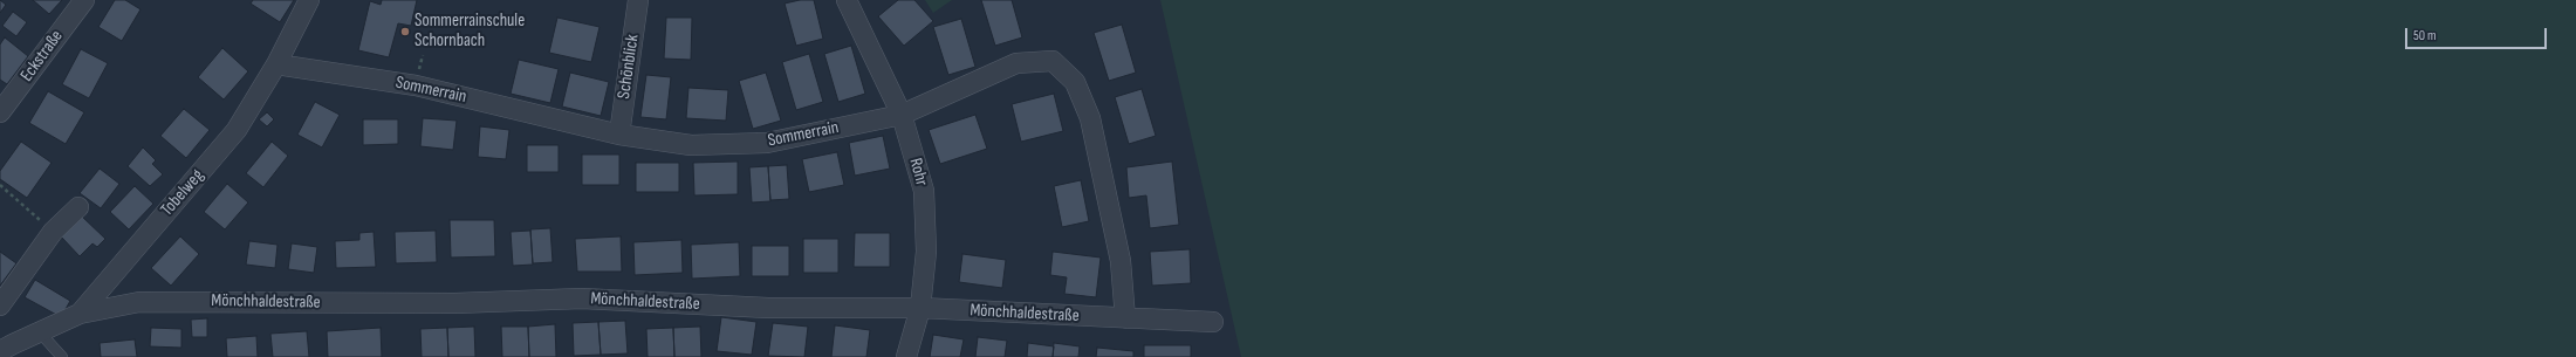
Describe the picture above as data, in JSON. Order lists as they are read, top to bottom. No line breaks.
{"streets":{"street":["Eckstraße","Schönblick","Sommerrain","Rohr","Tobelweg","Mönchhaldestraße"]},"crossings":[["Schönblick","Sommerrain"],["Sommerrain","Rohr"],["Sommerrain","Tobelweg"],["Sommerrain","Mönchhaldestraße"],["Rohr","Mönchhaldestraße"],["Tobelweg","Mönchhaldestraße"]],"places":["Sommerrainschule Schornbach"],"scale_bar":"50 m"}
